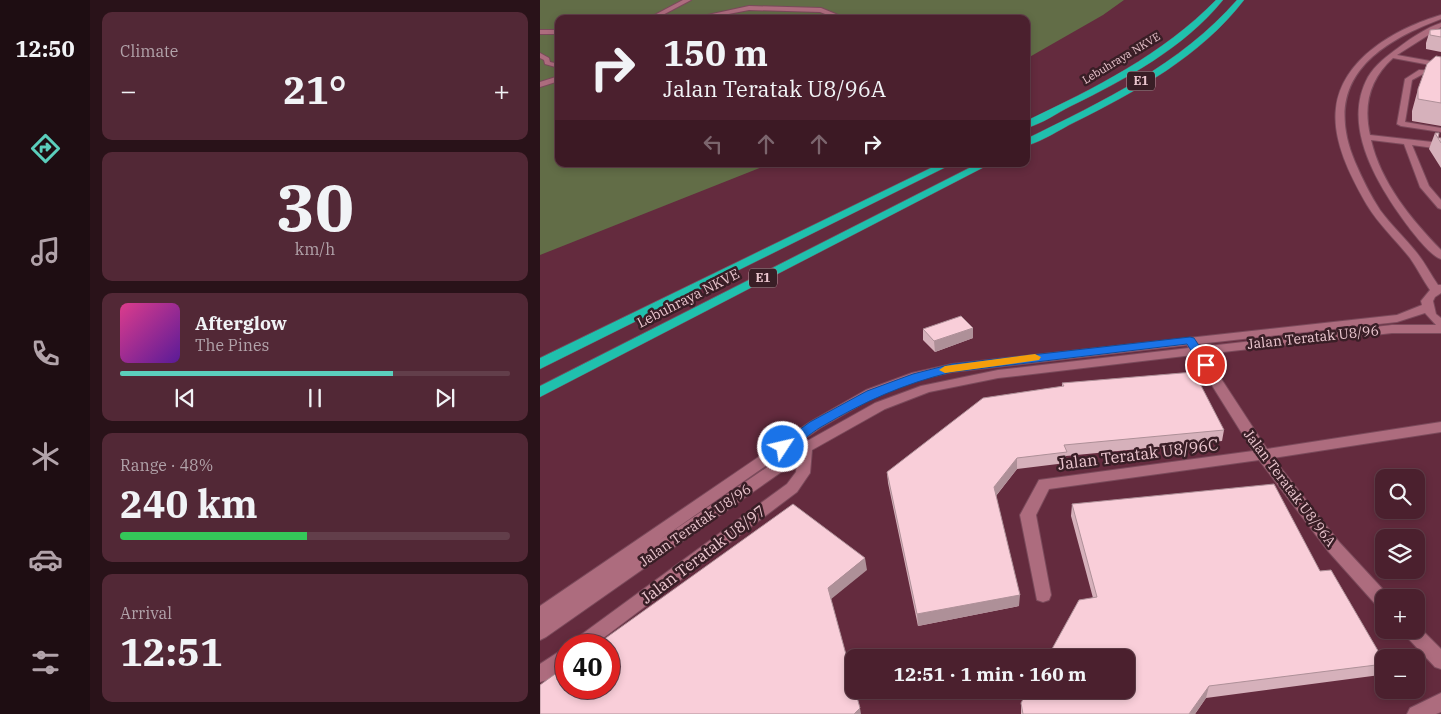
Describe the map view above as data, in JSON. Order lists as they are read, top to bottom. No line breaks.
{"streets":{"highway":["Lebuhraya NKVE","E1"],"street":["Jalan Teratak U8/96","Jalan Teratak U8/96C","Jalan Teratak U8/96A","Jalan Teratak U8/97"]},"crossings":[["Jalan Teratak U8/96","Jalan Teratak U8/96A"],["Jalan Teratak U8/96","Jalan Teratak U8/97"],["Jalan Teratak U8/96C","Jalan Teratak U8/96A"]],"page":{"tabs":"12:50","tile":["Climate",["30","km/h"],["Range · 48%","240 km"],["Arrival","12:51"]],"turn":["150 m","Jalan Teratak U8/96A"],"heat":["−","21°","+"],"song":["Afterglow","The Pines"],"map_buttons":["+","−"],"limit":"40","trip":"12:51 · 1 min · 160 m"}}
